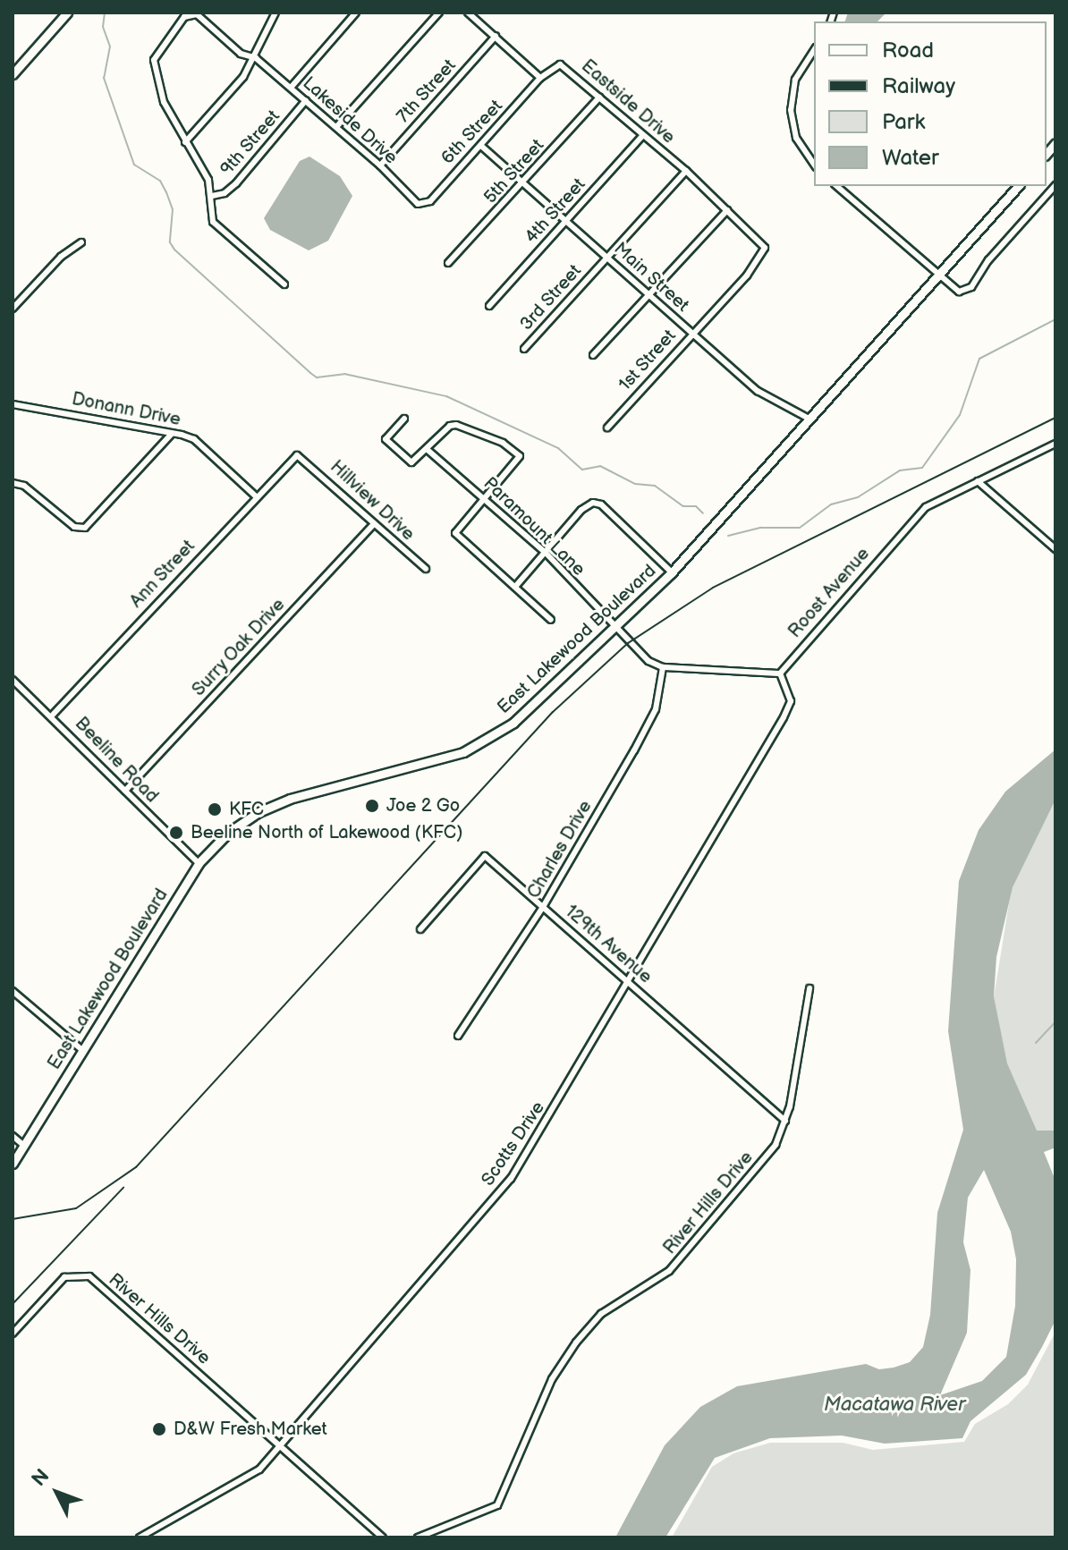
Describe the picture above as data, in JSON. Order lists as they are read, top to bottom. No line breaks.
{"streets":{"main road":["East Lakewood Boulevard"],"street":["7th Street","Eastside Drive","Lakeside Drive","6th Street","9th Street","5th Street","4th Street","Main Street","3rd Street","1st Street","Donann Drive","Hillview Drive","Paramount Lane","Ann Street","Roost Avenue","Surry Oak Drive","Beeline Road","Charles Drive","129th Avenue","Scotts Drive","River Hills Drive"]},"crossings":[["7th Street","Lakeside Drive"],["Eastside Drive","6th Street"],["Eastside Drive","5th Street"],["Eastside Drive","4th Street"],["Eastside Drive","3rd Street"],["Eastside Drive","1st Street"],["Lakeside Drive","6th Street"],["Lakeside Drive","9th Street"],["6th Street","Main Street"],["5th Street","Main Street"],["4th Street","Main Street"],["Main Street","3rd Street"],["Main Street","1st Street"],["Main Street","East Lakewood Boulevard"],["Donann Drive","Ann Street"],["Hillview Drive","Ann Street"],["Hillview Drive","Surry Oak Drive"],["Paramount Lane","East Lakewood Boulevard"],["Ann Street","Beeline Road"],["Roost Avenue","Scotts Drive"],["East Lakewood Boulevard","Beeline Road"],["Surry Oak Drive","Beeline Road"],["Charles Drive","129th Avenue"],["129th Avenue","Scotts Drive"],["129th Avenue","River Hills Drive"],["Scotts Drive","River Hills Drive"]],"water":["Macatawa River"],"places":["Joe 2 Go","KFC","Beeline North of Lakewood (KFC)","D&W Fresh Market"],"legend":["Road","Railway","Park","Water"],"north":"top left"}
